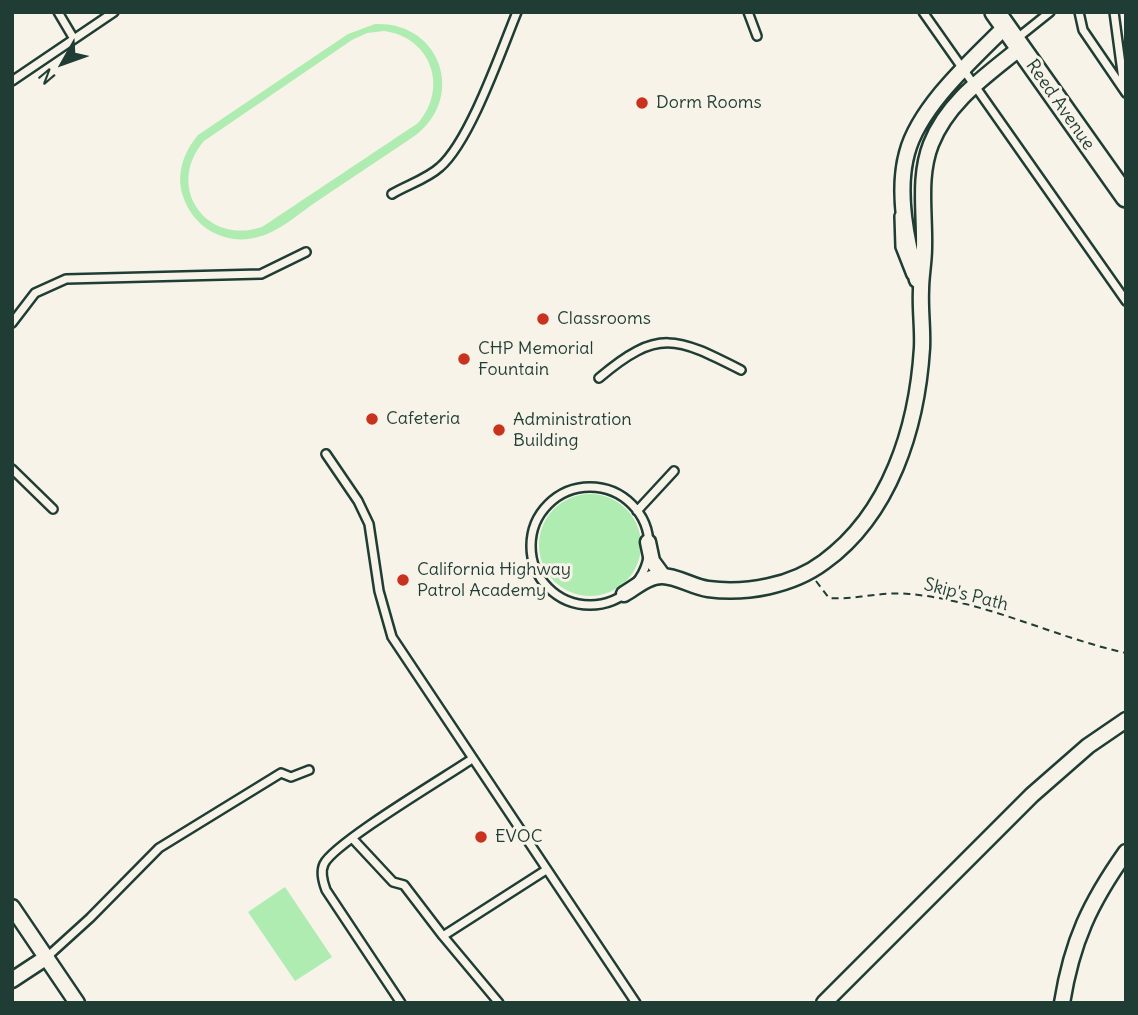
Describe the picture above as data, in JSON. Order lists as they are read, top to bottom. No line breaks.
{"streets":{"street":["Reed Avenue"],"path":["Skip's Path"]},"places":["Dorm Rooms","Classrooms","CHP Memorial Fountain","Cafeteria","Administration Building","California Highway Patrol Academy","EVOC"],"north":"bottom left"}
